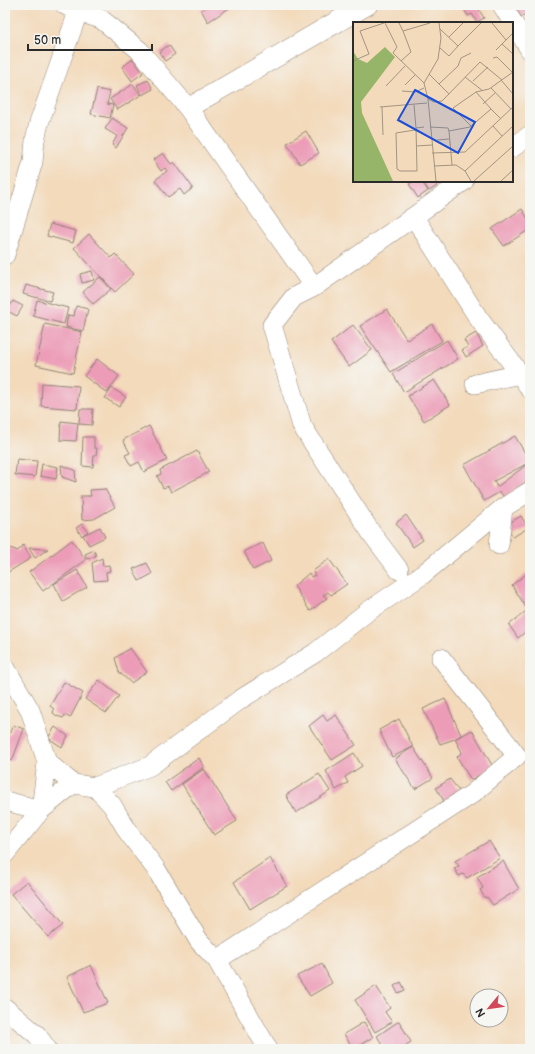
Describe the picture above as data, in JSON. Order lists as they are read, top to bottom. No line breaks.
{"scale_bar":"50 m","north":"bottom left"}
